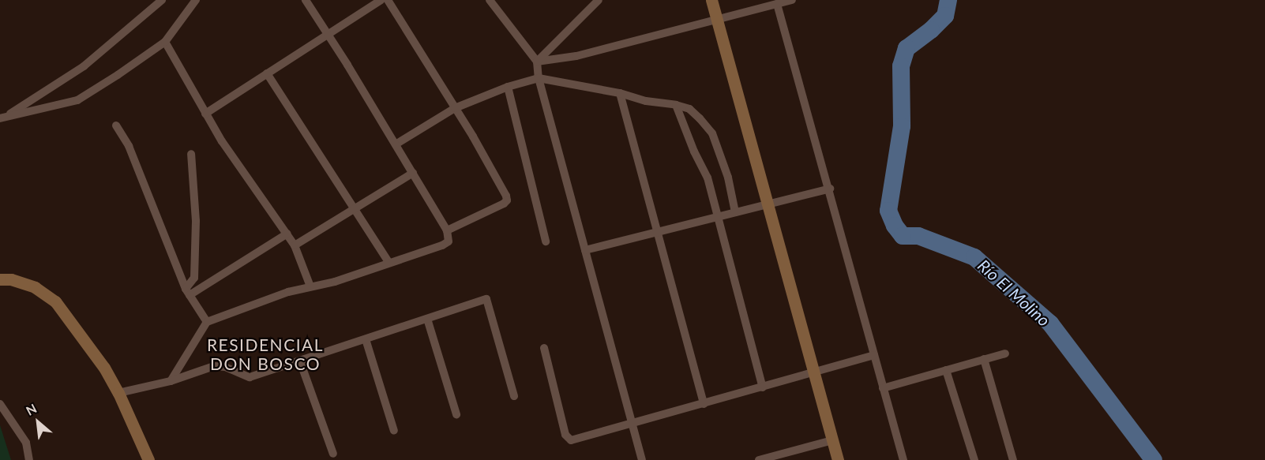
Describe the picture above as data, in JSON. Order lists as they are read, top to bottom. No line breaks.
{"districts":["RESIDENCIAL DON BOSCO"],"water":["Río El Molino"],"north":"top left"}
